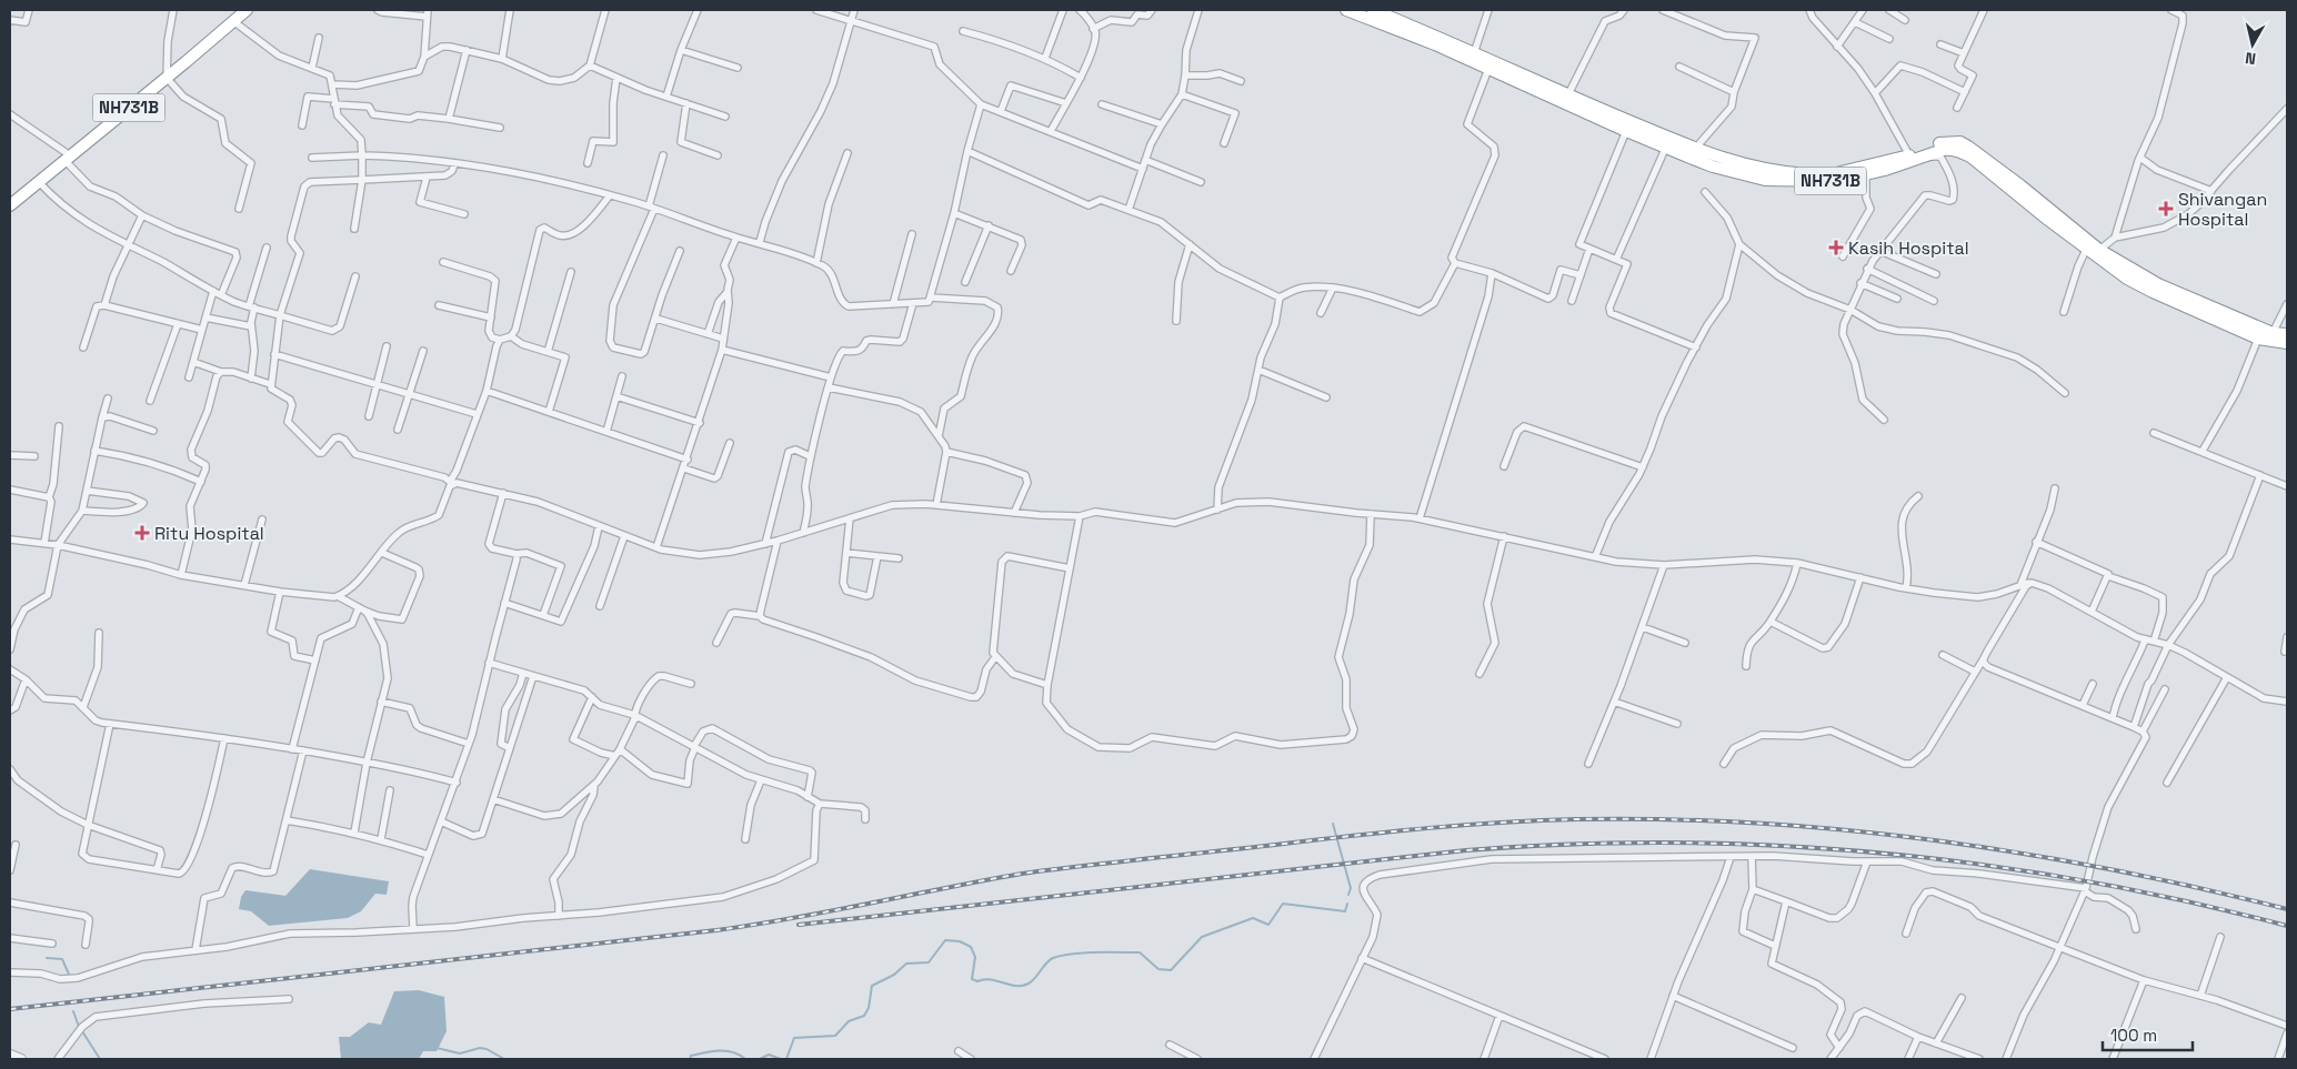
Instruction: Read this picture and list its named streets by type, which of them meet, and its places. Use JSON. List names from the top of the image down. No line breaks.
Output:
{"streets":{"highway":["NH731B"]},"places":{"health":["Shivangan Hospital","Kasih Hospital","Ritu Hospital"]},"scale_bar":"100 m","north":"bottom"}
